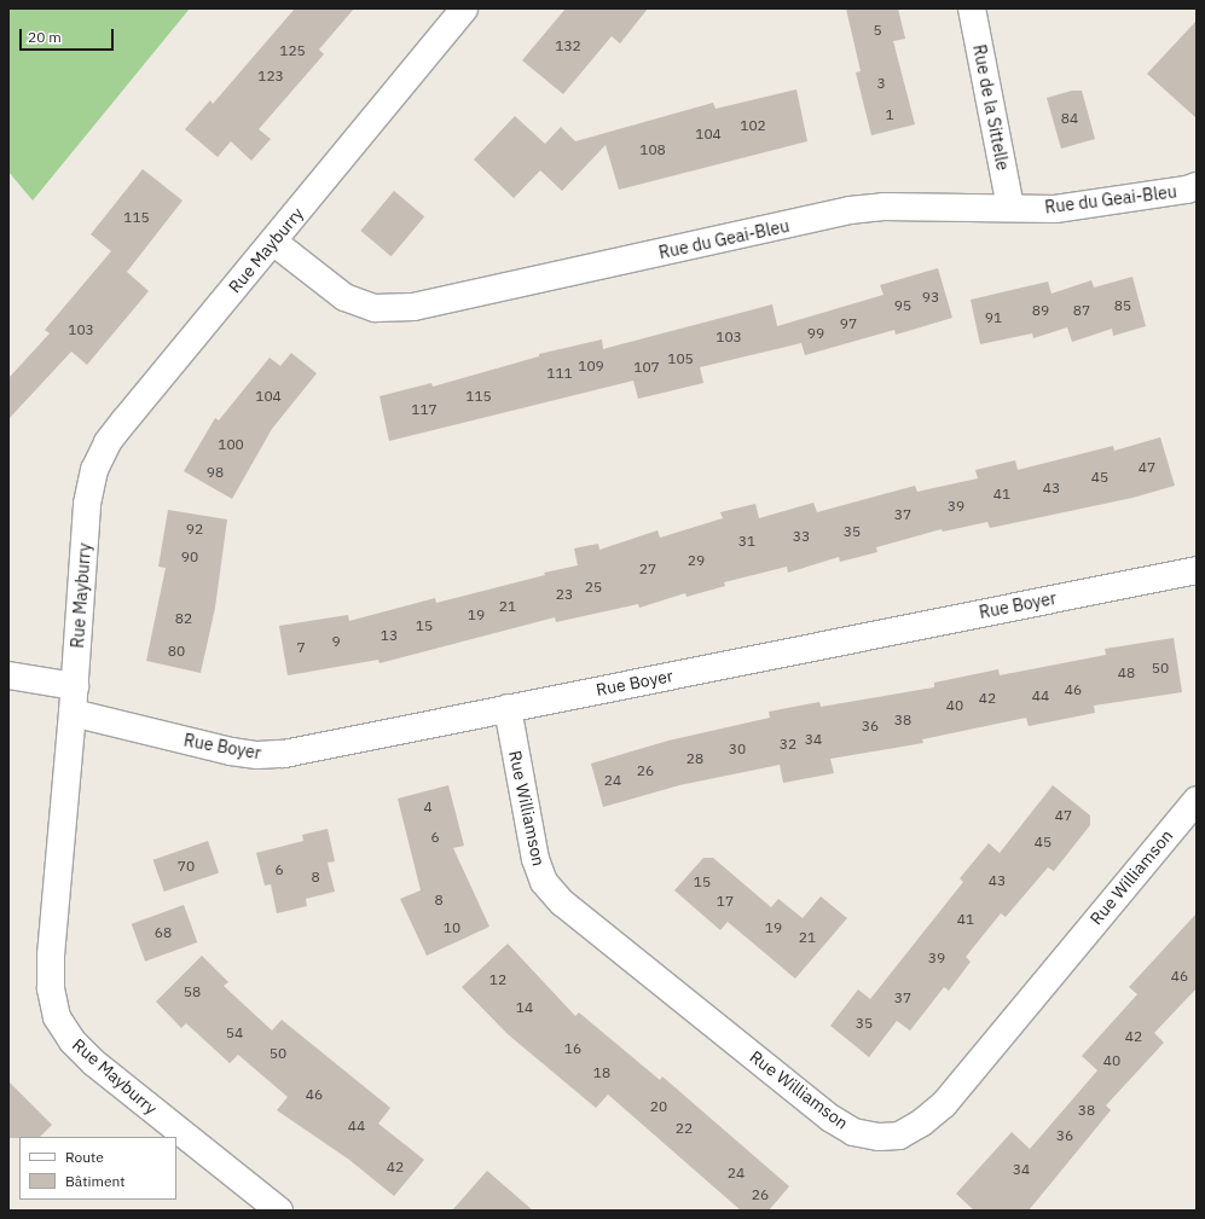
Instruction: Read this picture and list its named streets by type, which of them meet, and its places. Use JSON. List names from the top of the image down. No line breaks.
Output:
{"streets":{"street":["Rue de la Sittelle","Rue du Geai-Bleu","Rue Mayburry","Rue Boyer","Rue Williamson"]},"crossings":[["Rue de la Sittelle","Rue du Geai-Bleu"],["Rue du Geai-Bleu","Rue Mayburry"],["Rue Mayburry","Rue Boyer"],["Rue Boyer","Rue Williamson"]],"house_numbers":["5","132","125","123","3","1","84","102","104","108","115","93","95","85","89","87","91","97","103","99","103","105","109","107","111","104","115","117","100","47","98","45","43","41","39","37","92","35","33","31","90","29","27","25","23","21","19","82","15","13","9","7","80","50","48","46","44","42","40","38","36","34","32","30","28","26","24","4","47","6","45","70","6","8","43","15","8","17","41","10","19","68","21","39","46","12","58","37","14","35","54","42","16","50","40","18","46","20","38","44","22","36","42","34","24","26"],"legend":["Route","Bâtiment"],"scale_bar":"20 m"}
